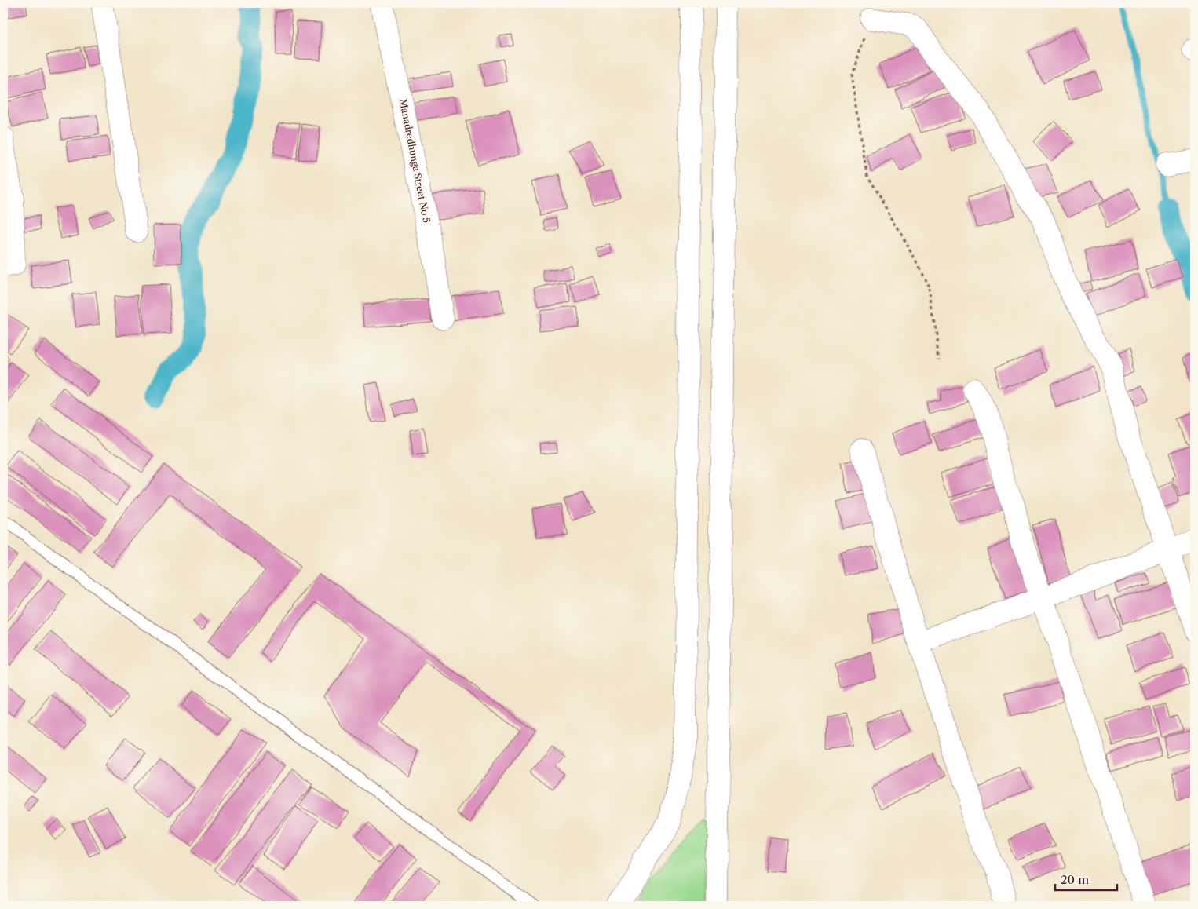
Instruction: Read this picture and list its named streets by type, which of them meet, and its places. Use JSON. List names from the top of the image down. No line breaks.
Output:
{"streets":{"street":["Manadredhunga Street No 5"]},"scale_bar":"20 m"}
